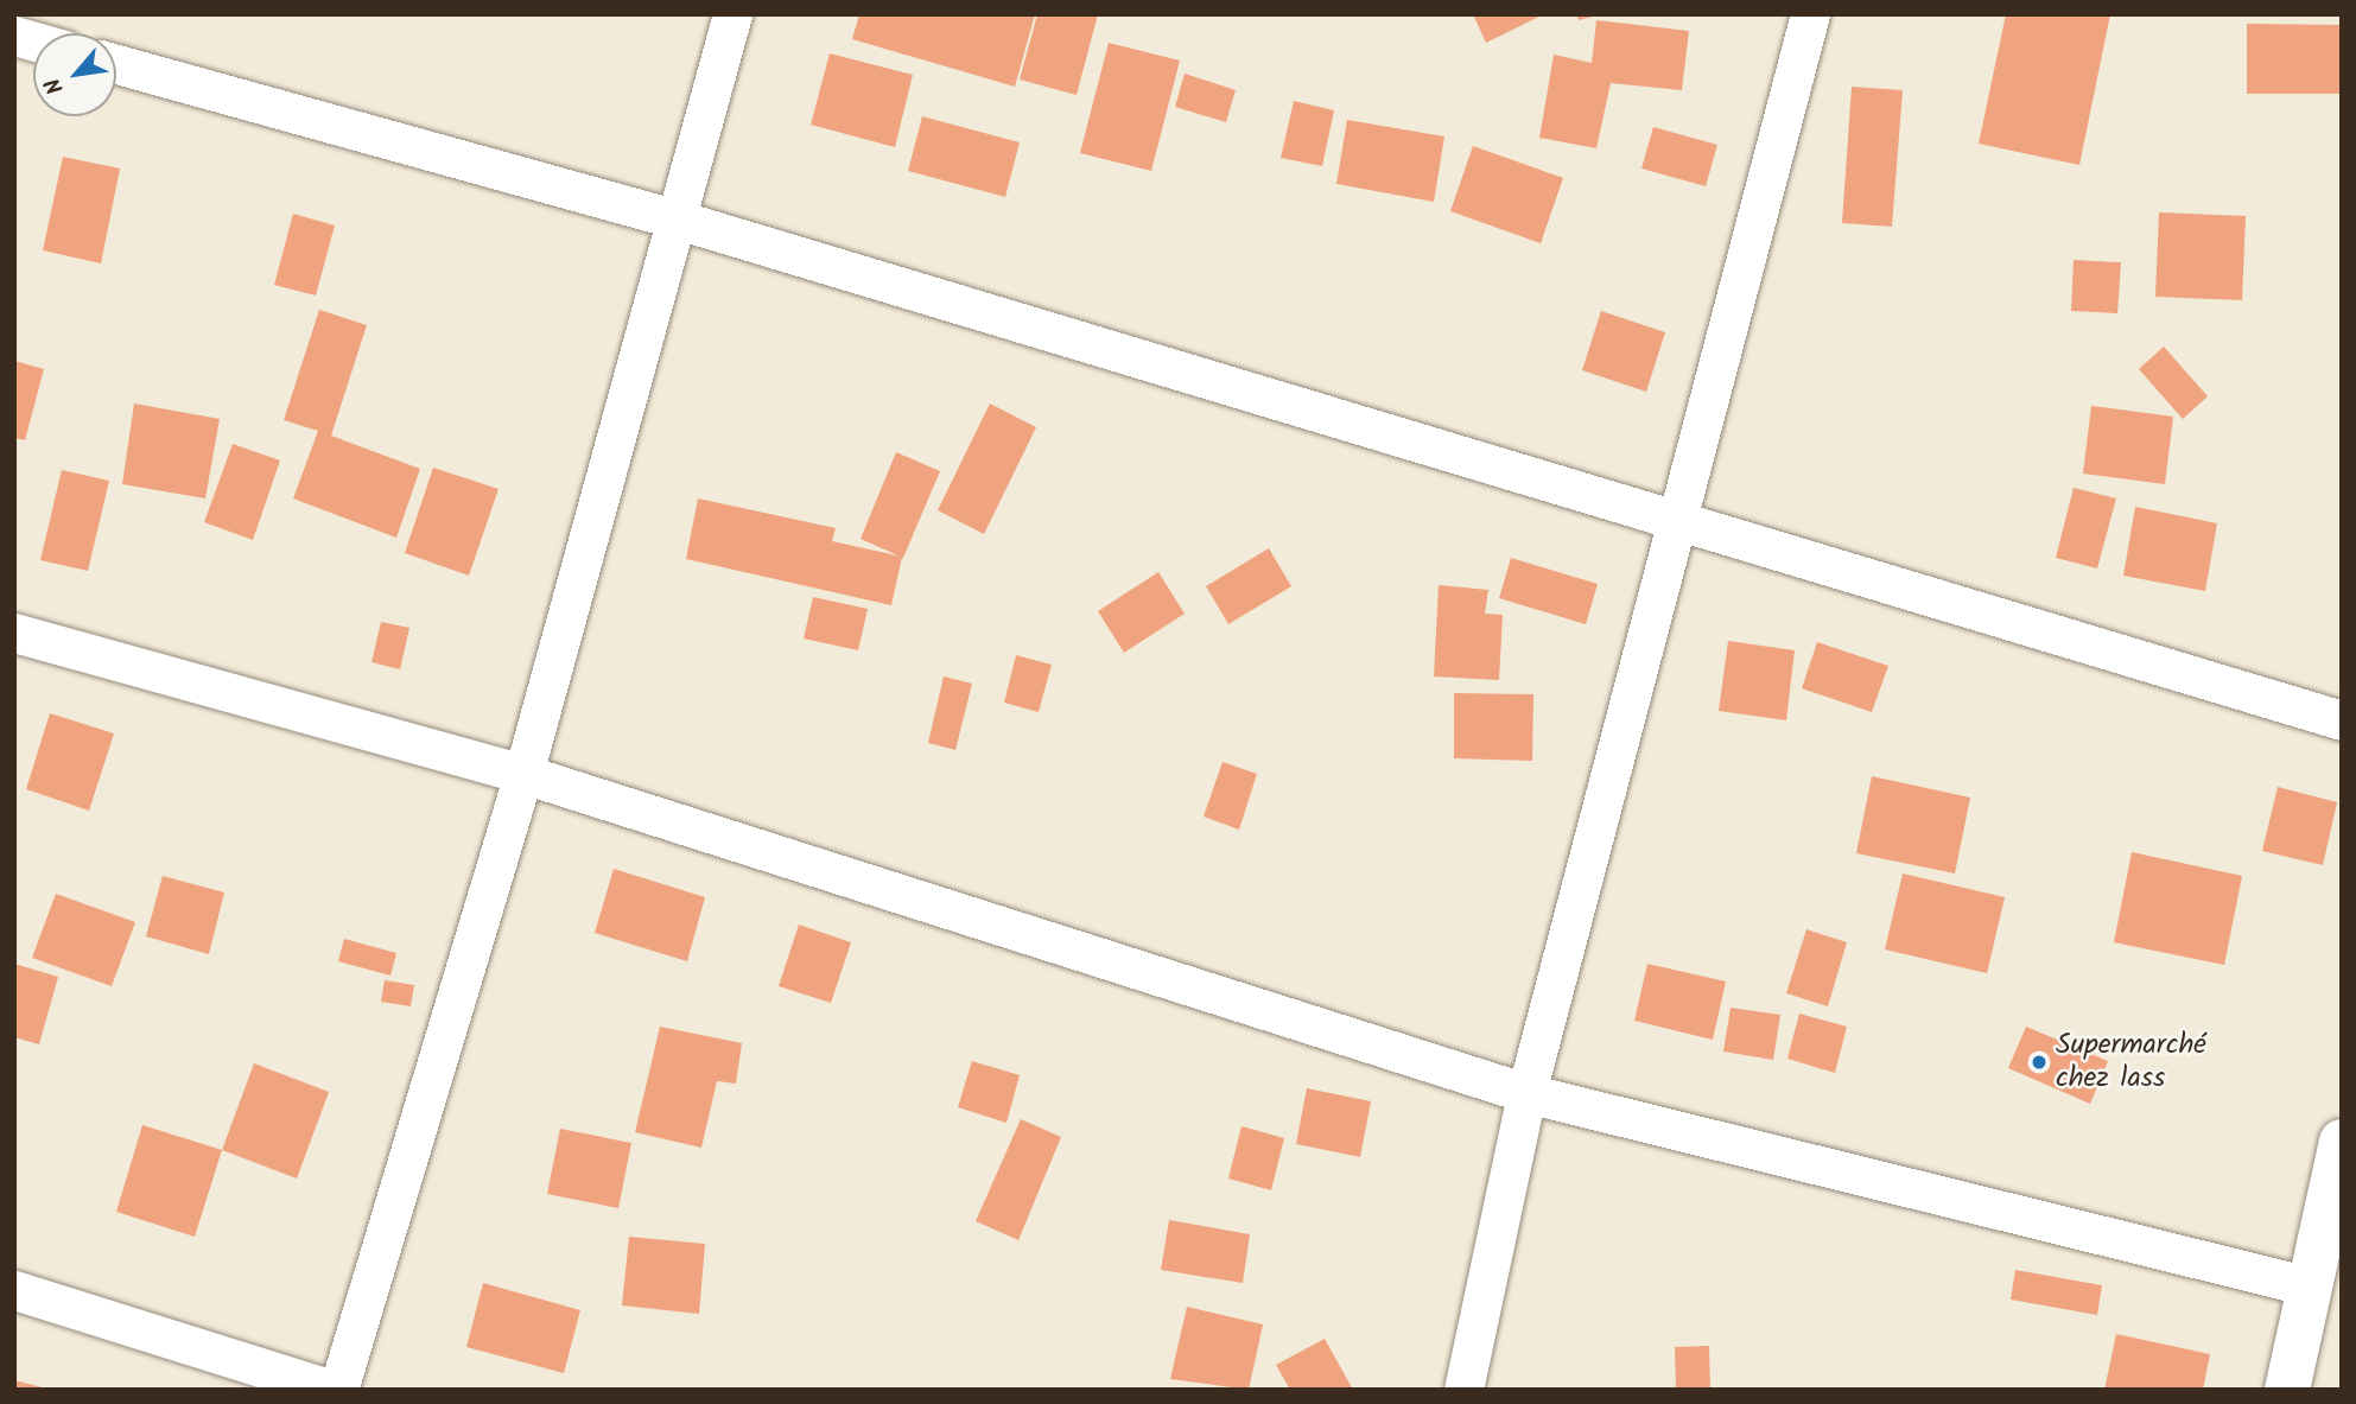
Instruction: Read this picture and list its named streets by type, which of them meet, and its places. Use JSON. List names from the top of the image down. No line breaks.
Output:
{"places":["Supermarché chez lass"],"north":"bottom left"}
